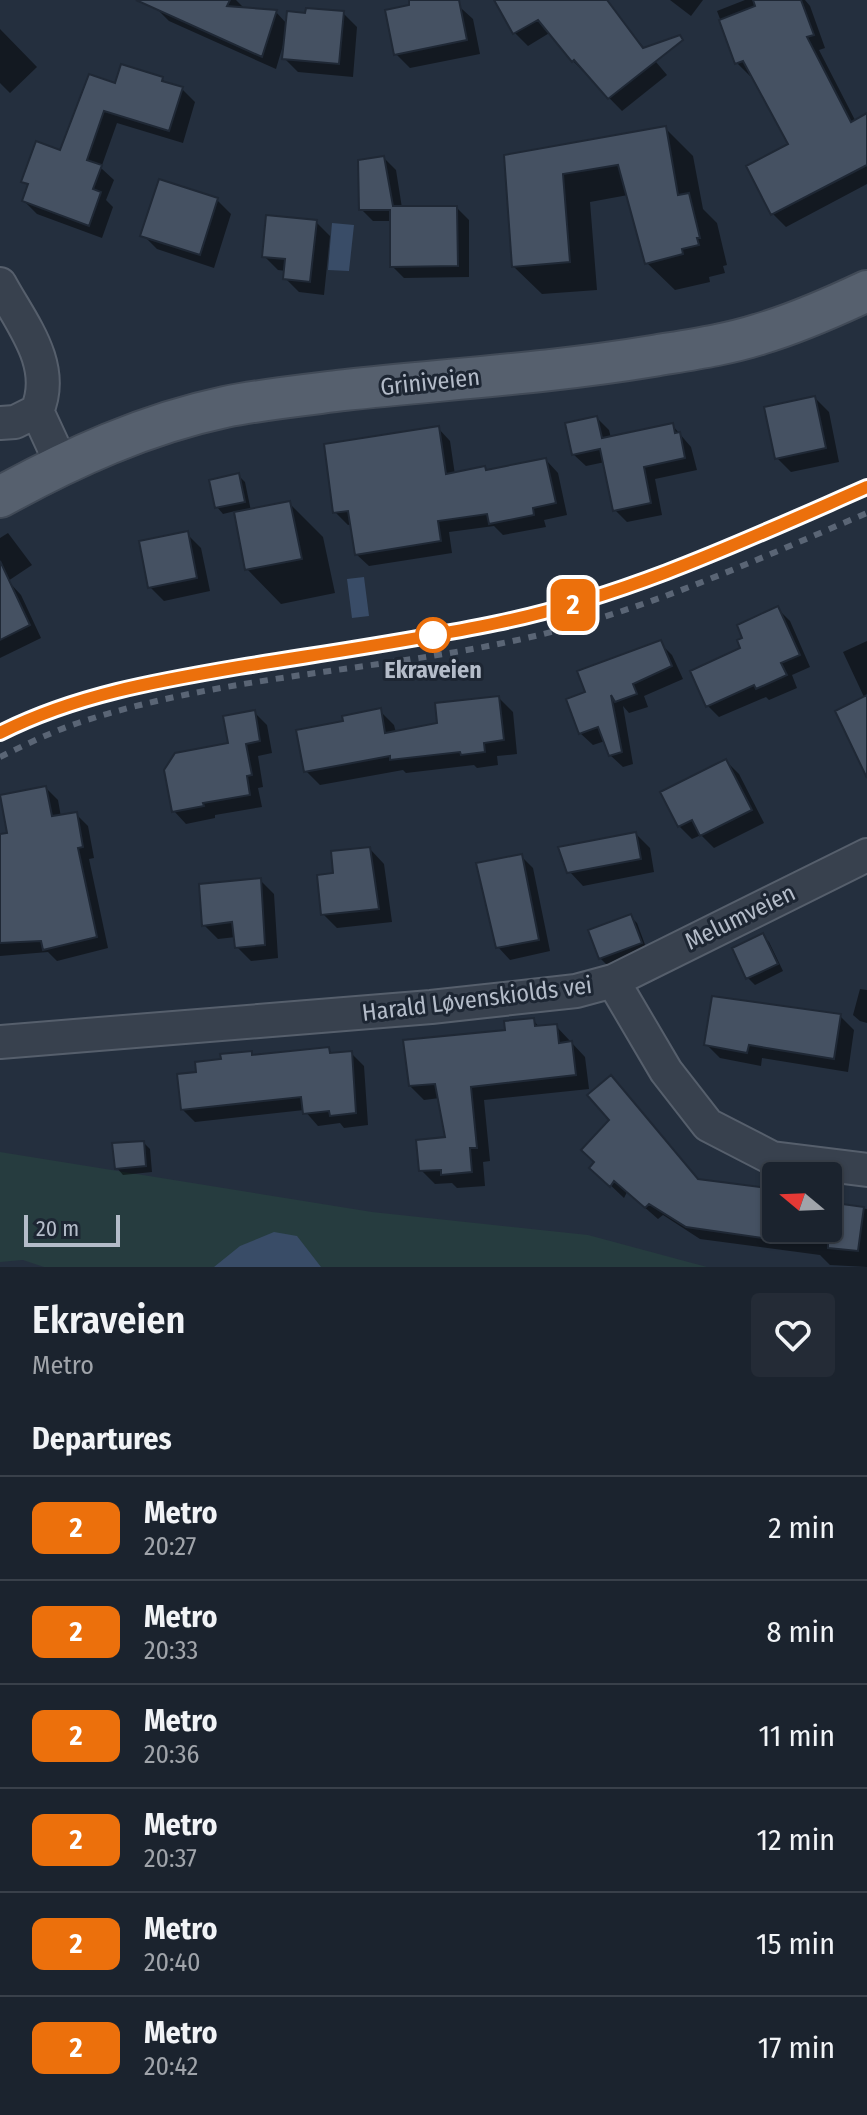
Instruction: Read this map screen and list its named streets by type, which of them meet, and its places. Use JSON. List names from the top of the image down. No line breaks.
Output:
{"streets":{"main road":["Griniveien"],"street":["Melumveien","Harald Løvenskiolds vei"]},"crossings":[["Melumveien","Harald Løvenskiolds vei"]],"places":["Ekraveien"],"lines":["metro line 2"],"scale_bar":"20 m","north":"left","page":{"on_map":"2","scale":"20 m","heading":[["Ekraveien","Metro"],"Departures"],"list":[{"mark":"2","name":"Metro","note":"20:27","value":"2 min"},{"mark":"2","name":"Metro","note":"20:33","value":"8 min"},{"mark":"2","name":"Metro","note":"20:36","value":"11 min"},{"mark":"2","name":"Metro","note":"20:37","value":"12 min"},{"mark":"2","name":"Metro","note":"20:40","value":"15 min"},{"mark":"2","name":"Metro","note":"20:42","value":"17 min"}]}}
